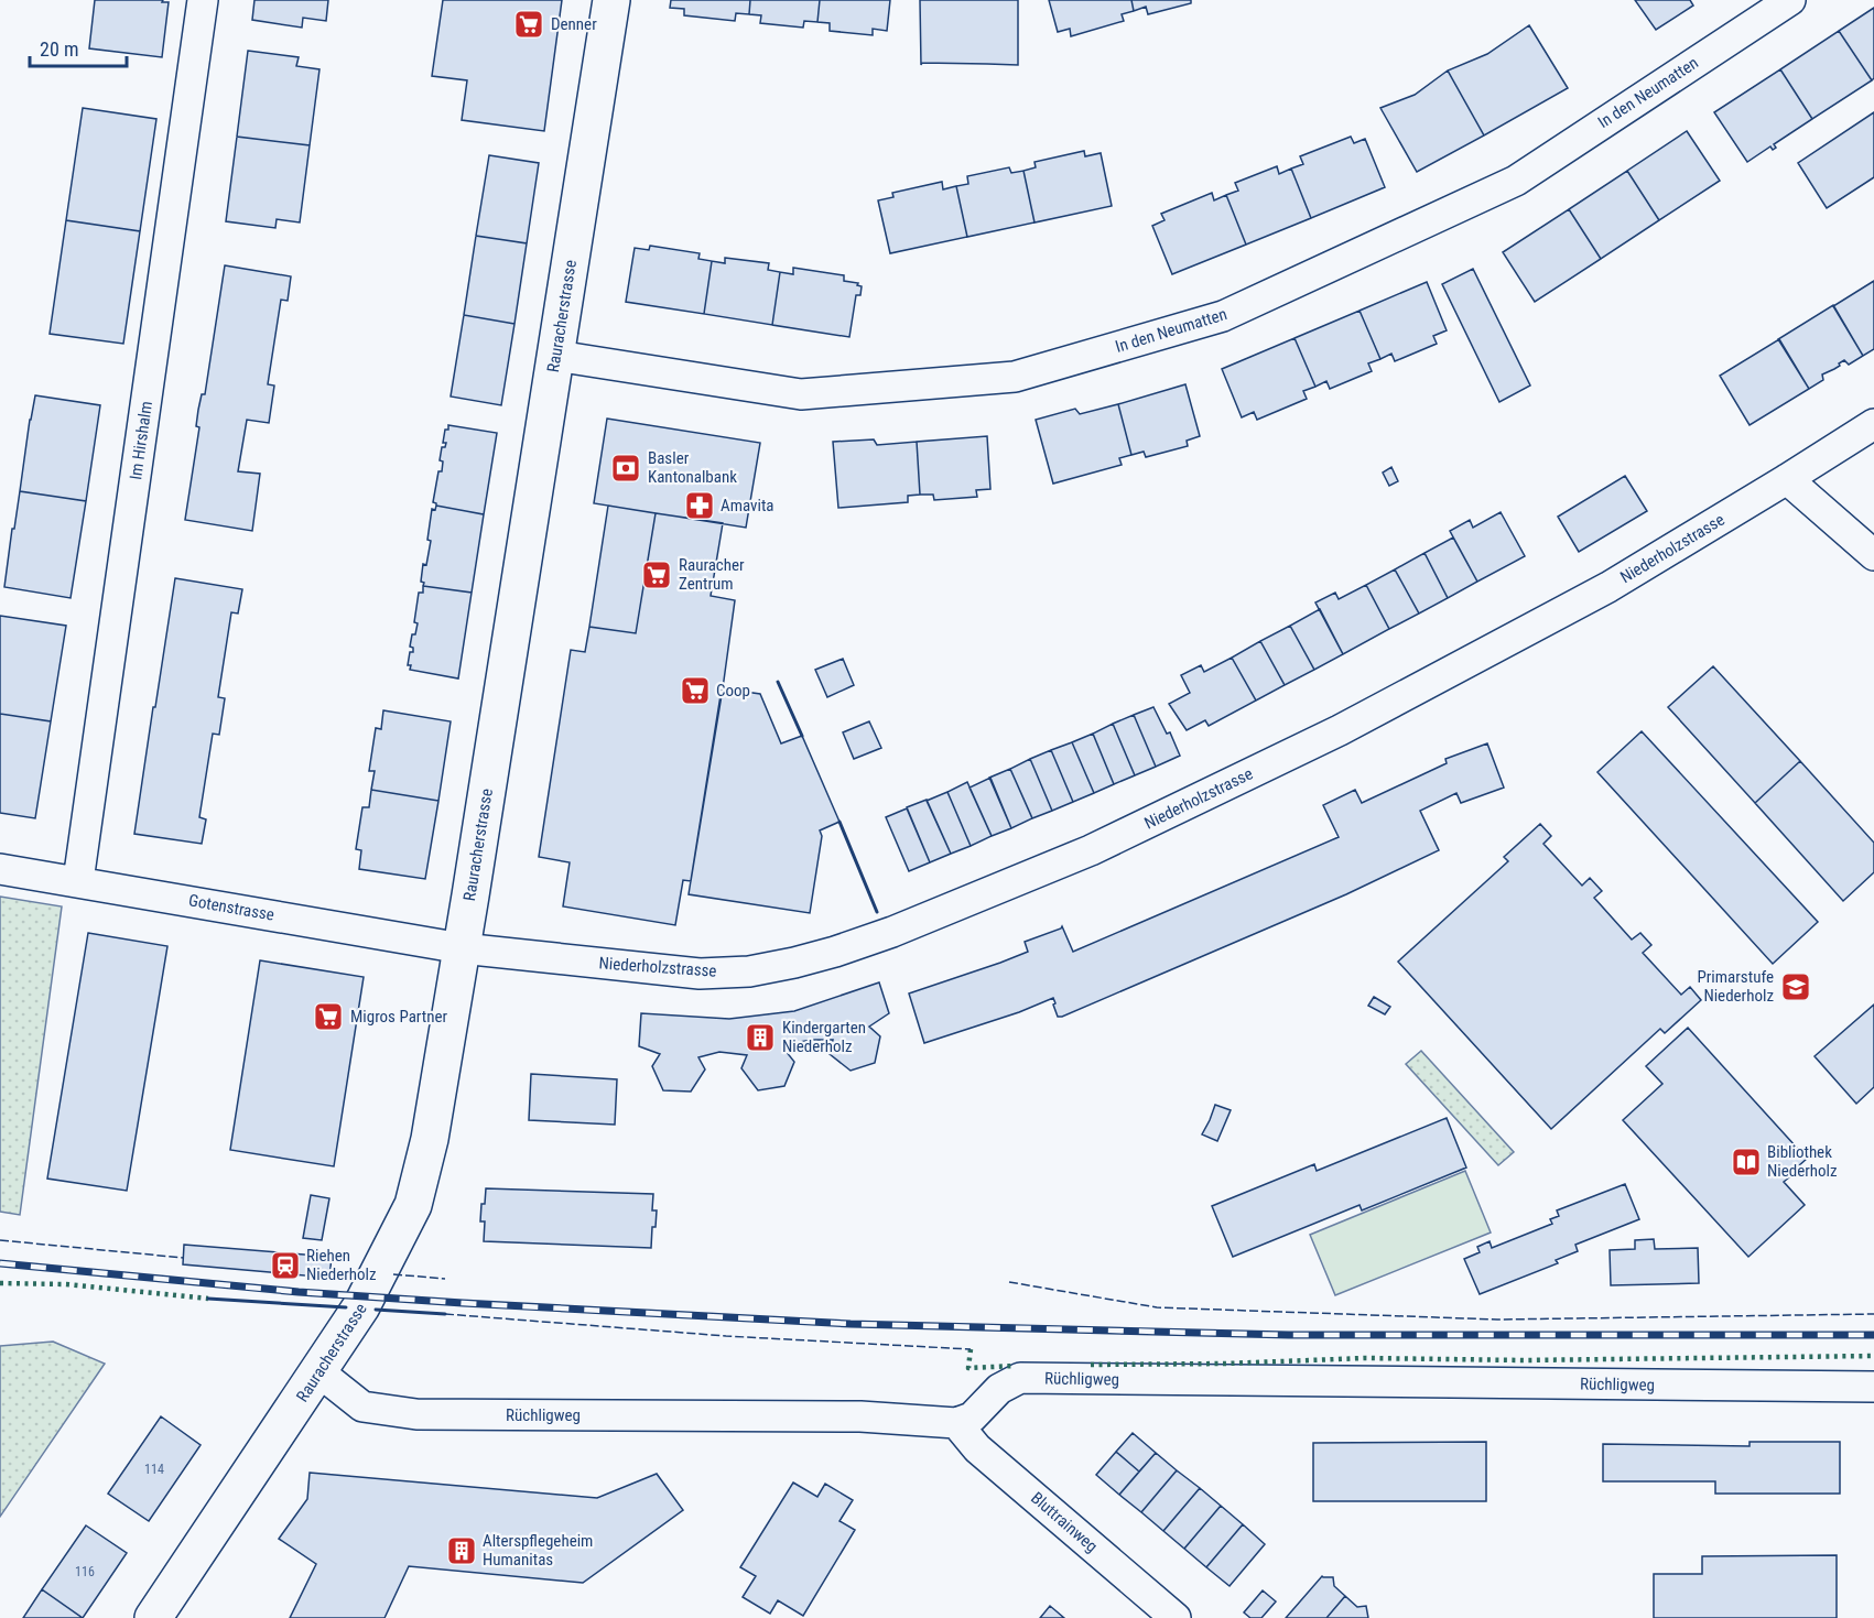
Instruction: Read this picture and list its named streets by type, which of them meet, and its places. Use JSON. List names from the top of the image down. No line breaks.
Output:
{"streets":{"street":["In den Neumatten","Rauracherstrasse","Im Hirshalm","Niederholzstrasse","Gotenstrasse","Rüchligweg","Bluttrainweg"]},"crossings":[["In den Neumatten","Rauracherstrasse"],["Rauracherstrasse","Niederholzstrasse"],["Rauracherstrasse","Gotenstrasse"],["Rauracherstrasse","Rüchligweg"],["Im Hirshalm","Gotenstrasse"],["Niederholzstrasse","Gotenstrasse"],["Rüchligweg","Bluttrainweg"]],"places":{"supermarket":["Denner","Rauracher Zentrum","Coop","Migros Partner"],"bank":["Basler Kantonalbank"],"pharmacy":["Amavita"],"school or university":["Primarstufe Niederholz"],"building":["Kindergarten Niederholz","Alterspflegeheim Humanitas"],"library":["Bibliothek Niederholz"],"station":["Riehen Niederholz"]},"house_numbers":["114","116"],"scale_bar":"20 m"}
